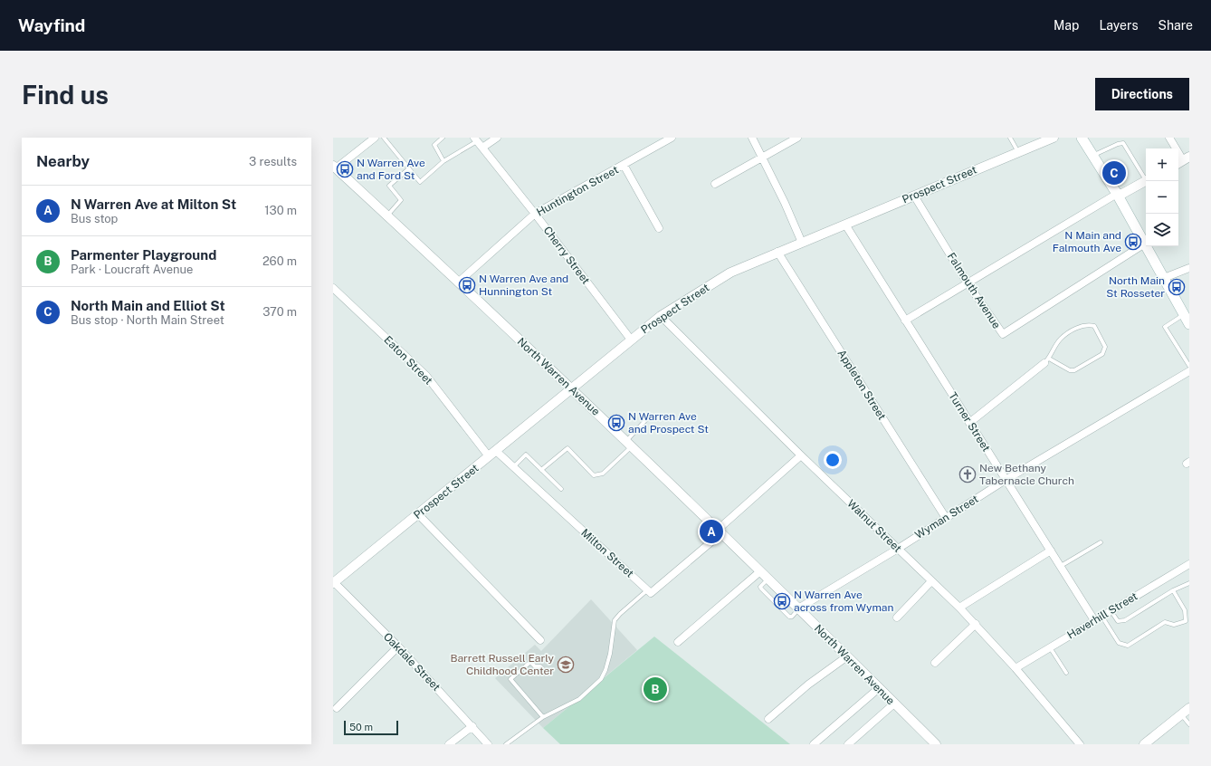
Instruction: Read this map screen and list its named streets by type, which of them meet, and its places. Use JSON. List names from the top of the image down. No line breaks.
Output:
{"streets":{"street":["Prospect Street","Huntington Street","Cherry Street","Falmouth Avenue","Eaton Street","North Warren Avenue","Appleton Street","Turner Street","Wyman Street","Walnut Street","Milton Street","Haverhill Street","Oakdale Street"]},"crossings":[["Prospect Street","Cherry Street"],["Prospect Street","Falmouth Avenue"],["Prospect Street","Eaton Street"],["Prospect Street","North Warren Avenue"],["Prospect Street","Appleton Street"],["Prospect Street","Turner Street"],["Prospect Street","Walnut Street"],["Prospect Street","Milton Street"],["Prospect Street","Oakdale Street"],["Huntington Street","Cherry Street"],["Huntington Street","North Warren Avenue"],["Eaton Street","Milton Street"],["North Warren Avenue","Wyman Street"],["Appleton Street","Wyman Street"],["Turner Street","Wyman Street"],["Turner Street","Haverhill Street"],["Wyman Street","Walnut Street"],["Walnut Street","Haverhill Street"]],"places":{"bus stop":["N Warren Ave and Ford St","N Main and Falmouth Ave","N Warren Ave and Hunnington St","North Main St Rosseter","N Warren Ave and Prospect St","N Warren Ave across from Wyman"],"church":["New Bethany Tabernacle Church"],"school or university":["Barrett Russell Early Childhood Center"]},"scale_bar":"50 m","page":{"header":"Wayfind","nav":["Map","Layers","Share"],"buttons":"Directions","title":"Find us","heading":["Nearby","3 results"],"map_buttons":["+","−"],"pins":["C","A","B"],"list":[{"mark":"A","name":"N Warren Ave at Milton St","note":"Bus stop","value":"130 m"},{"mark":"B","name":"Parmenter Playground","note":"Park · Loucraft Avenue","value":"260 m"},{"mark":"C","name":"North Main and Elliot St","note":"Bus stop · North Main Street","value":"370 m"}],"scale":"50 m"}}
